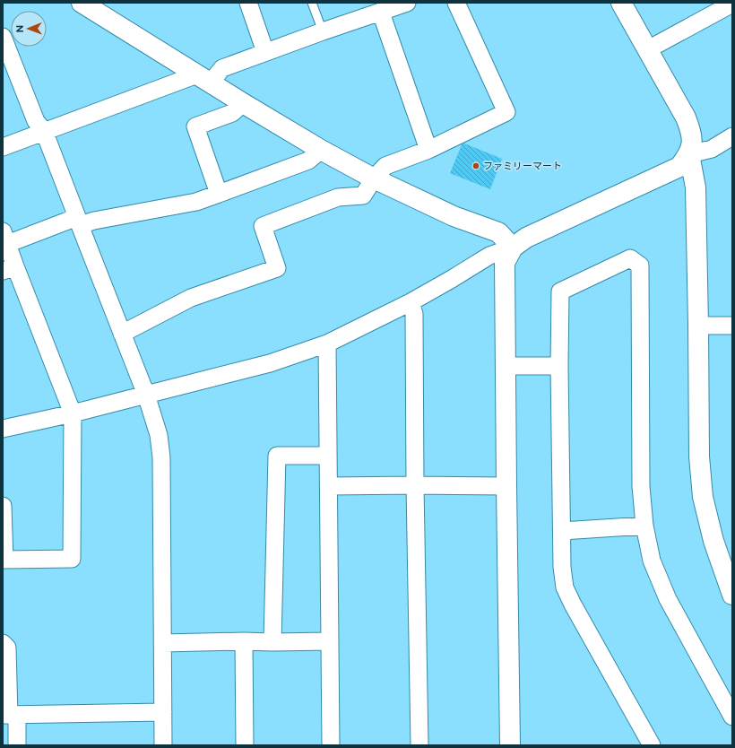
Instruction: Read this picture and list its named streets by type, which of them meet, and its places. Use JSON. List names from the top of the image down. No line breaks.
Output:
{"places":["ファミリーマート"],"north":"left"}
